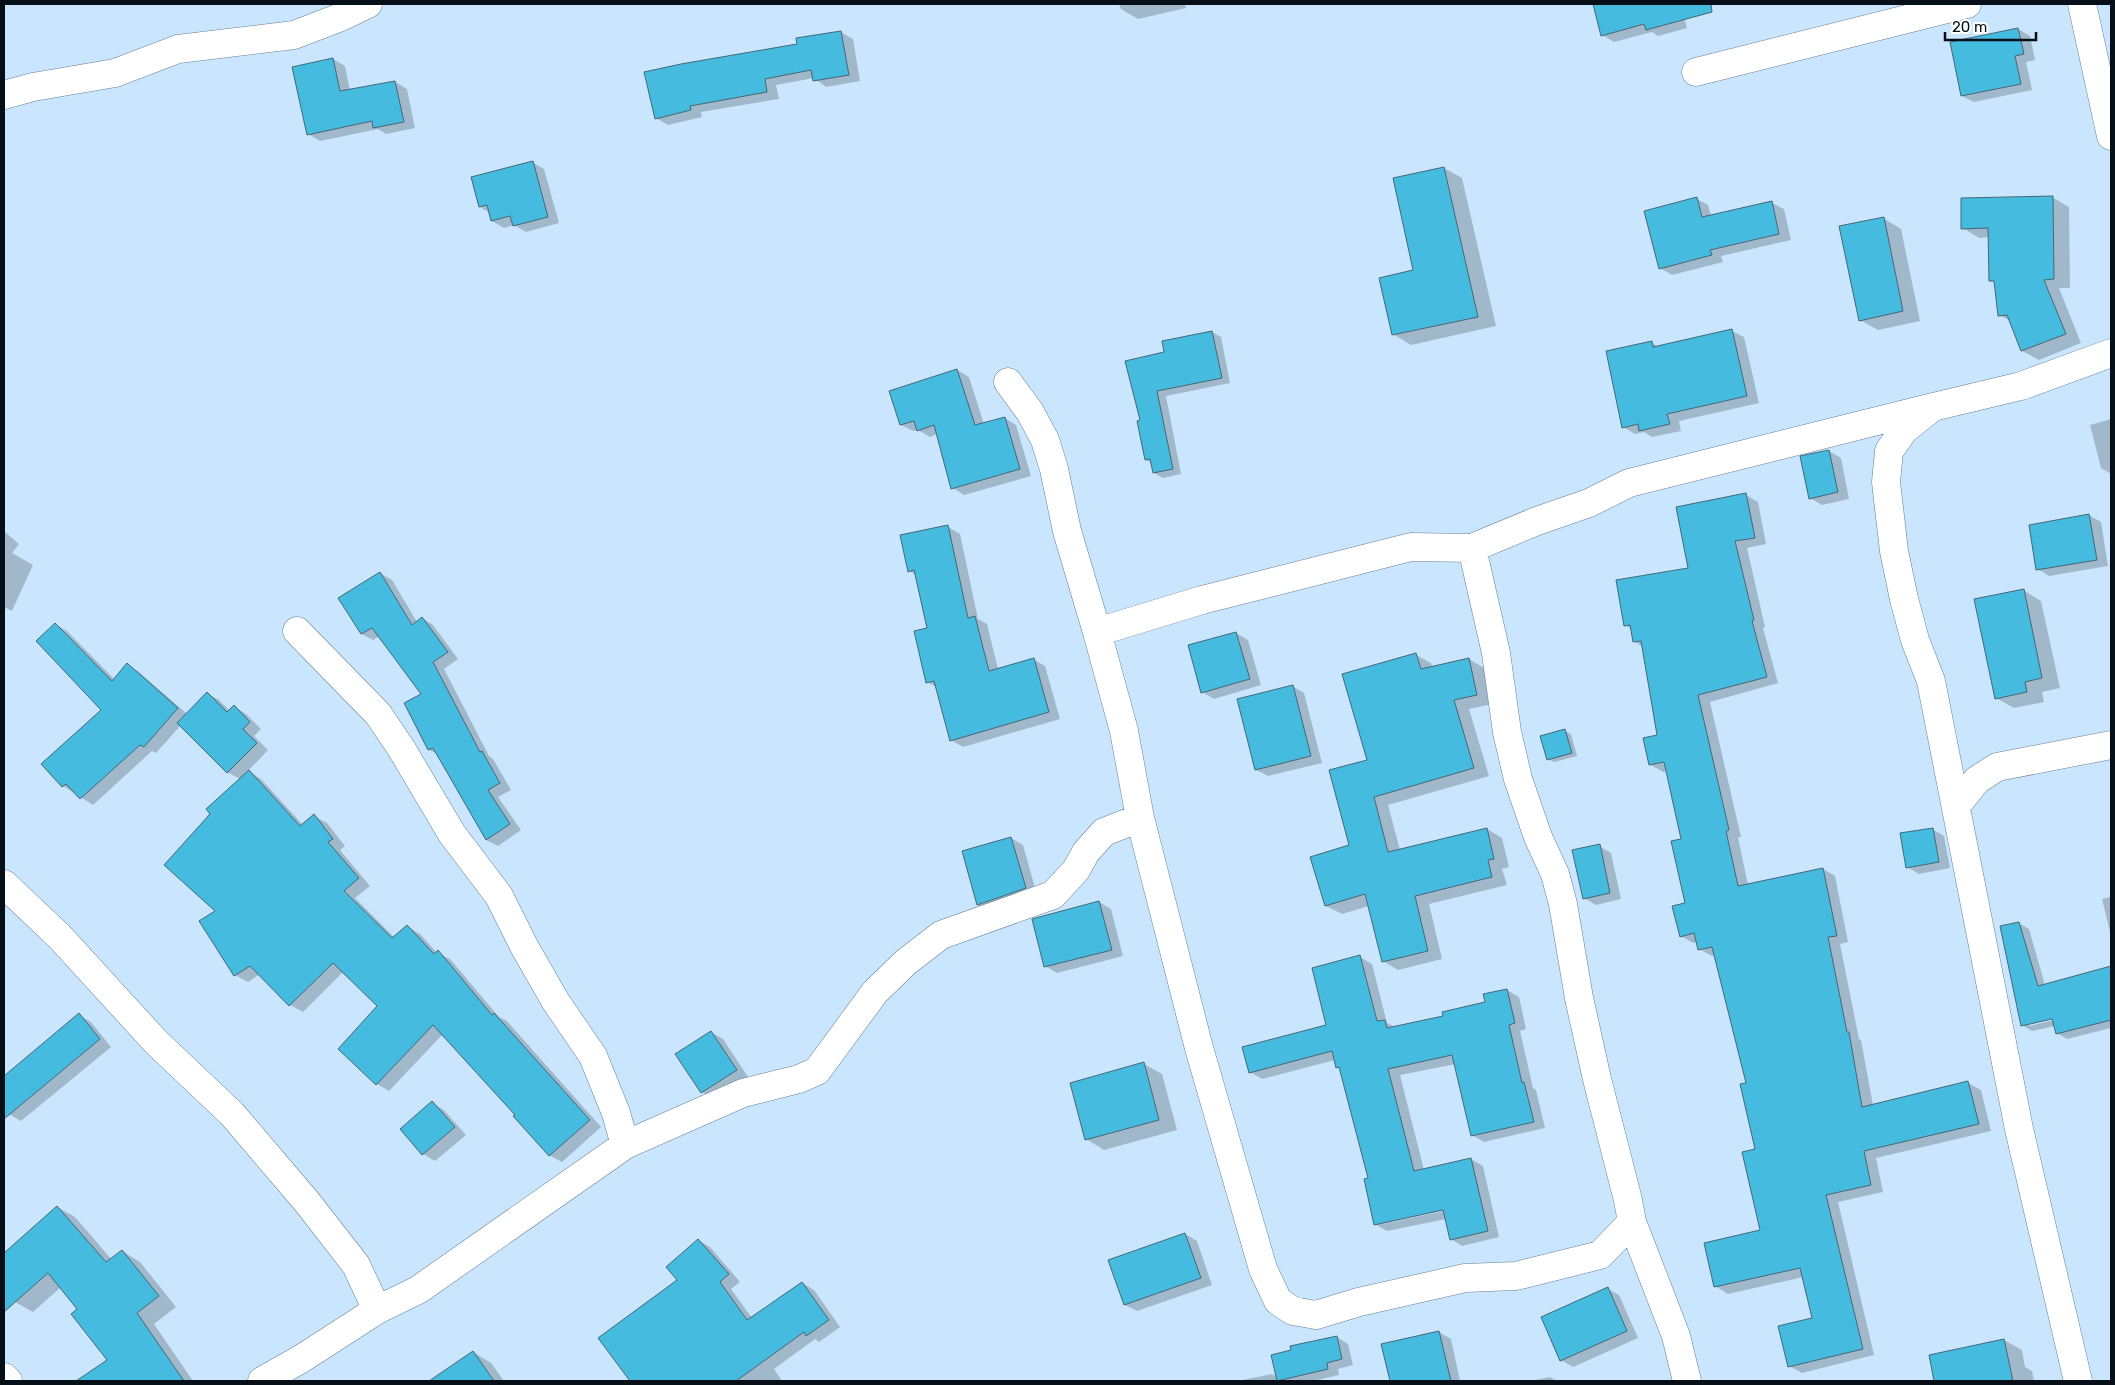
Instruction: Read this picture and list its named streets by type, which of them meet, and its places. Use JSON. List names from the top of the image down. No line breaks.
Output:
{"scale_bar":"20 m"}
